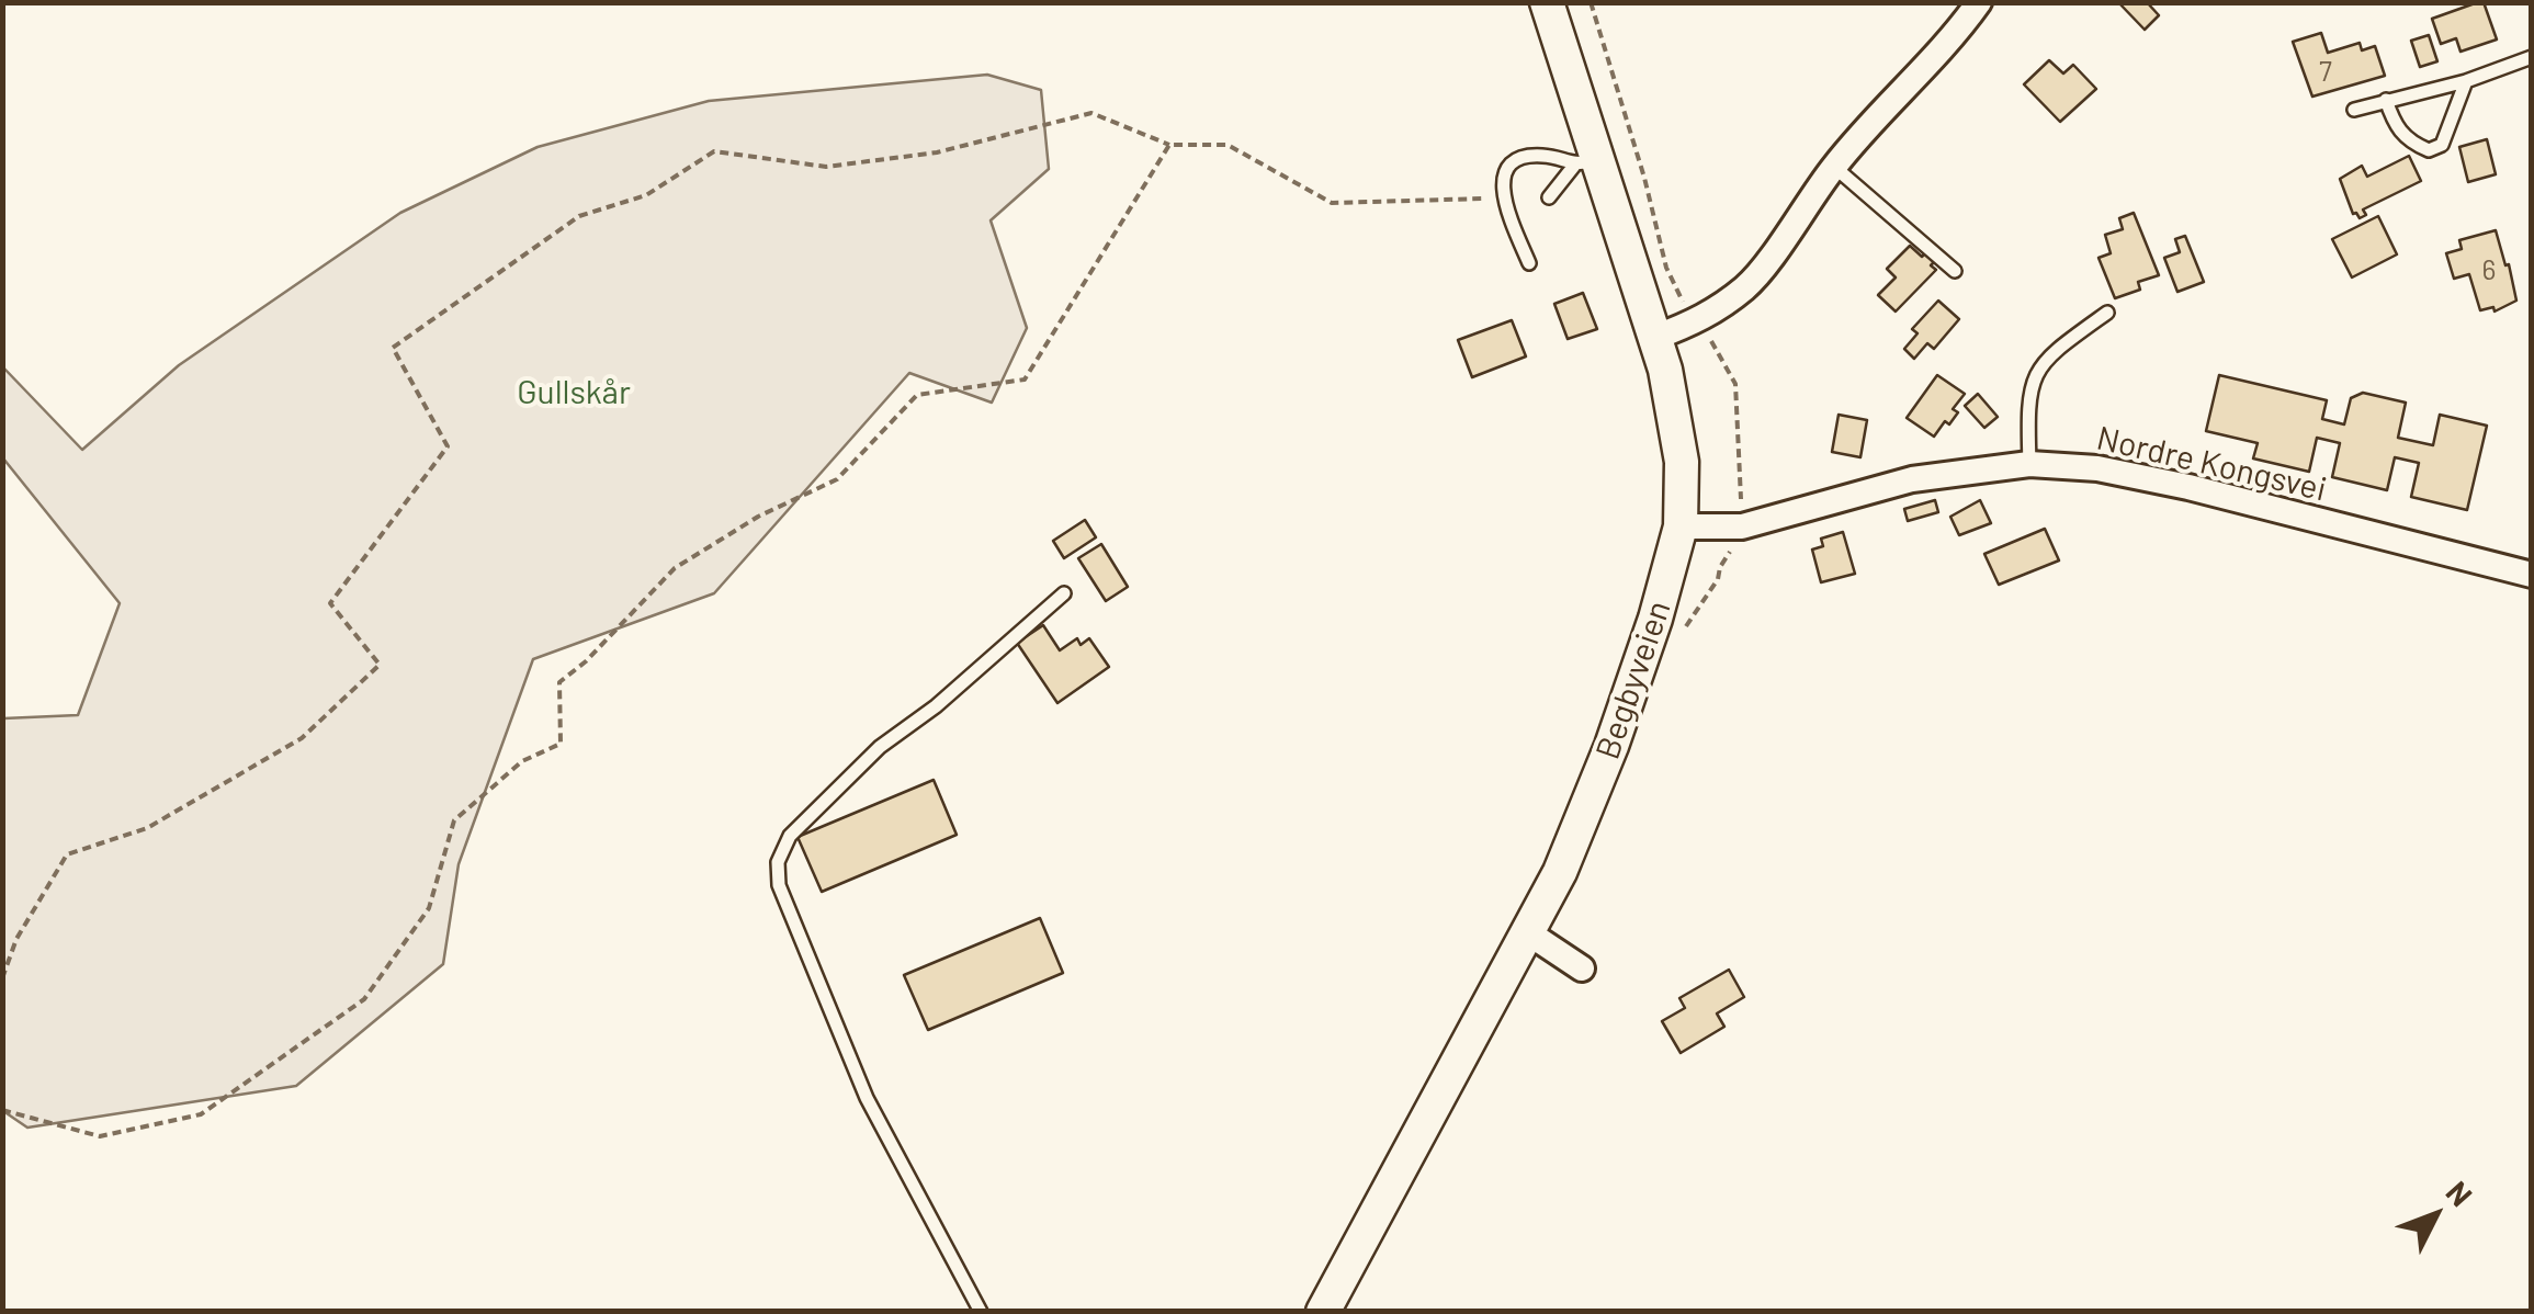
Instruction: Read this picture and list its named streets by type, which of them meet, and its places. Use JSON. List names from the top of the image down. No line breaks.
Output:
{"streets":{"main road":["Begbyveien"],"street":["Nordre Kongsvei"]},"crossings":[["Nordre Kongsvei","Begbyveien"]],"parks":["Gullskår"],"house_numbers":["7","6"],"north":"top right"}
